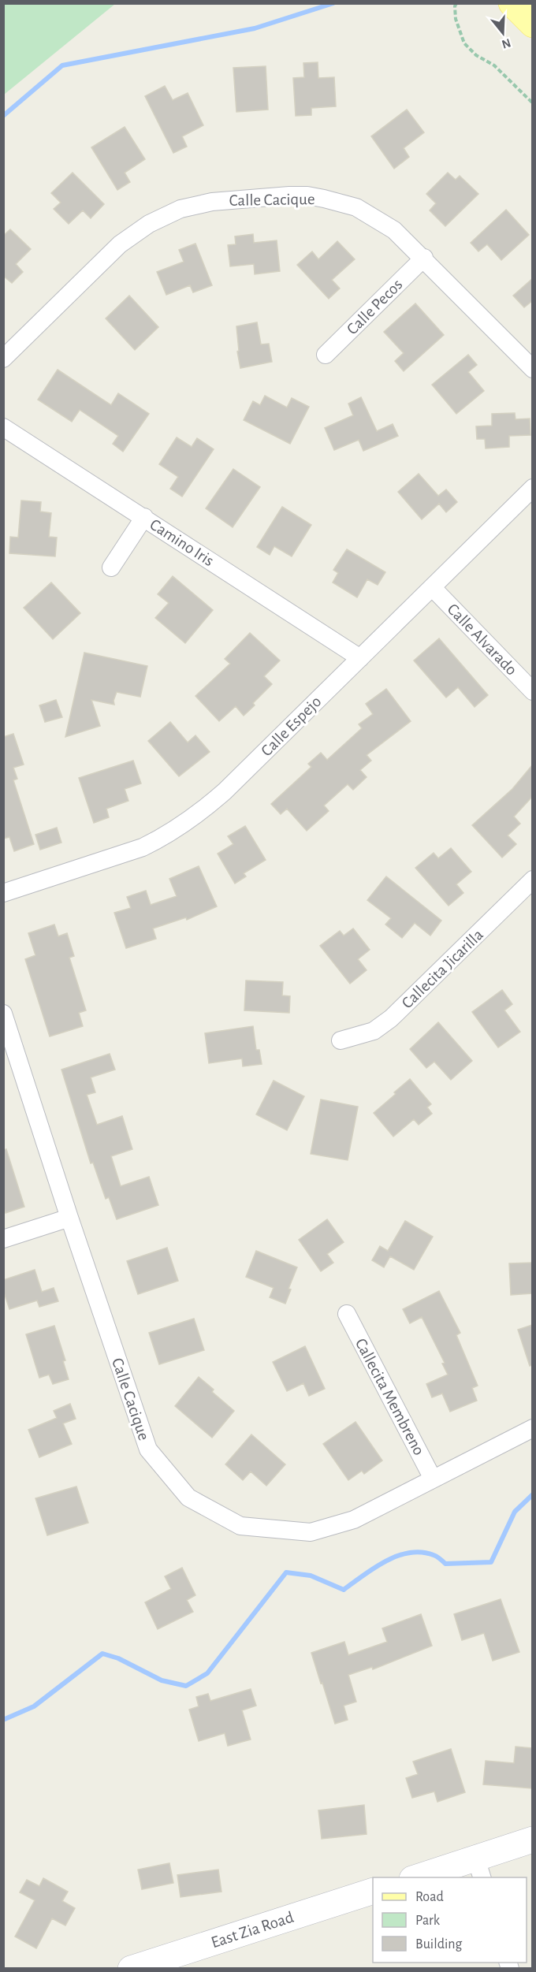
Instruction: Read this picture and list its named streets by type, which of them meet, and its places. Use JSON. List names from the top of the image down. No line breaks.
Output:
{"streets":{"street":["Calle Cacique","Calle Pecos","Camino Iris","Calle Alvarado","Calle Espejo","Callecita Jicarilla","Callecita Membreno","East Zia Road"]},"crossings":[["Calle Cacique","Calle Pecos"],["Calle Cacique","Callecita Membreno"],["Camino Iris","Calle Espejo"],["Calle Alvarado","Calle Espejo"]],"legend":["Road","Park","Building"],"north":"bottom"}
